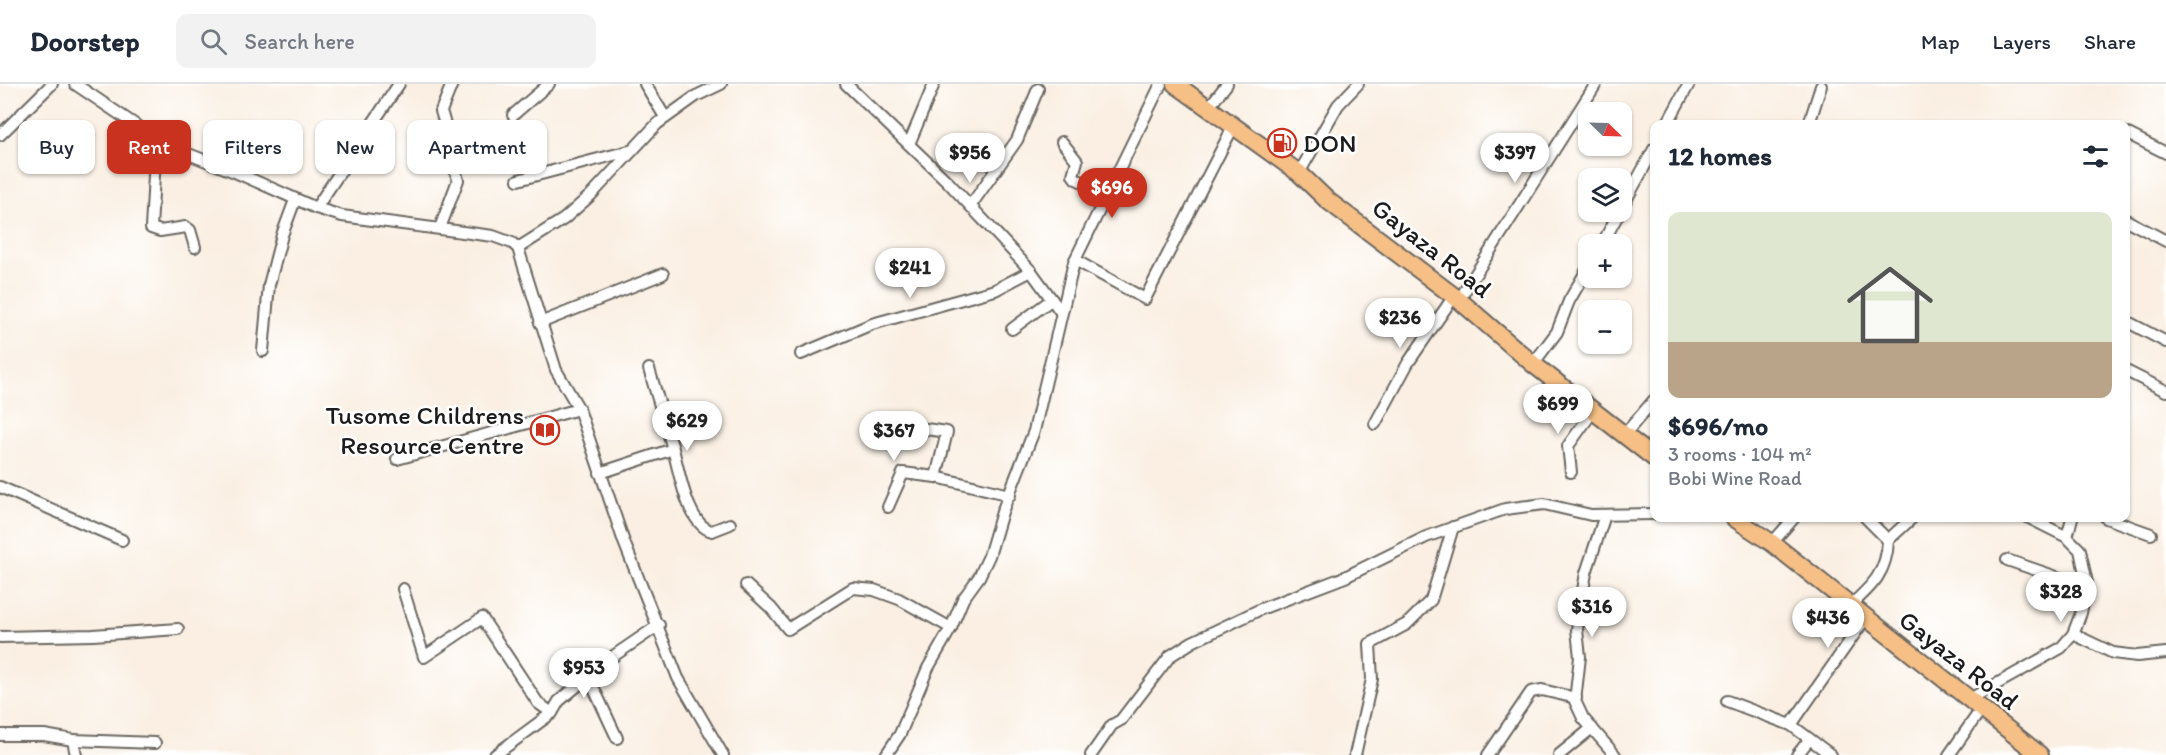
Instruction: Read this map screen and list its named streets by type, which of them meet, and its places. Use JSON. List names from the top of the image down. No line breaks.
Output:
{"streets":{"main road":["Gayaza Road"]},"places":{"fuel station":["DON"],"library":["Tusome Childrens Resource Centre"]},"north":"bottom right","page":{"header":"Doorstep","search":"Search here","nav":["Map","Layers","Share"],"map_buttons":["+","−"],"chip":["Buy","Rent","Filters","New","Apartment"],"heading":"12 homes","price":["$956","$397","$696","$241","$236","$699","$629","$367","$328","$316","$436","$953"],"list":[{"name":"$696/mo","note":"3 rooms · 104 m² · Bobi Wine Road"}]}}
